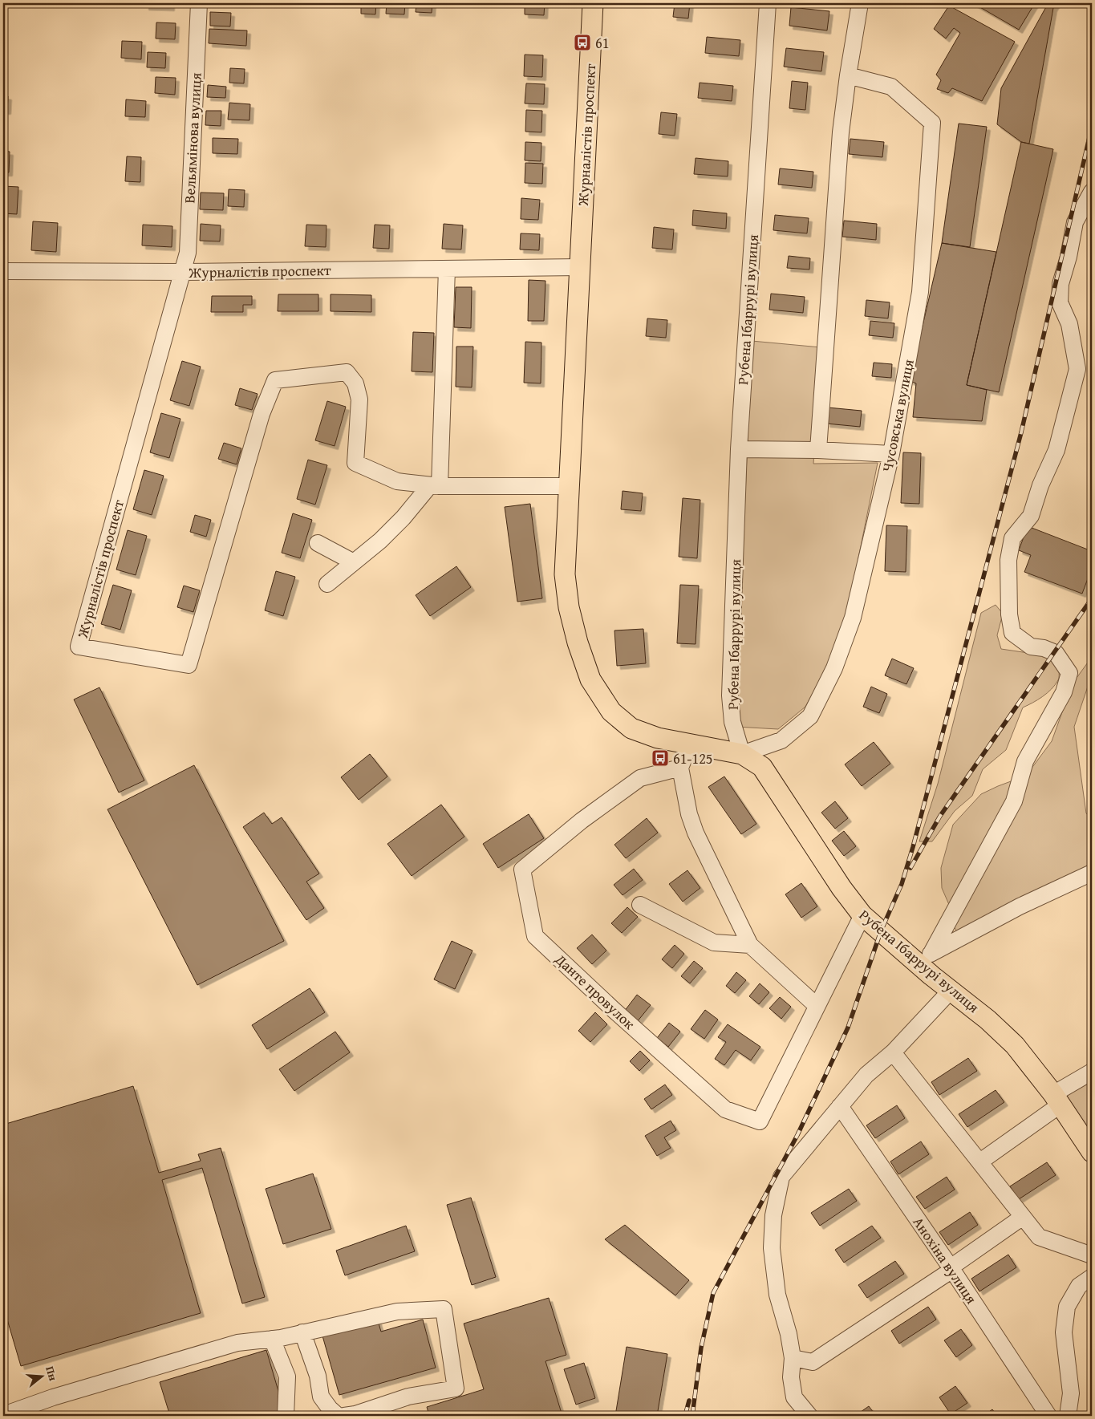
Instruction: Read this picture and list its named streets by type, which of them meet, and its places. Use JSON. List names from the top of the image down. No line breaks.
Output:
{"streets":{"main road":["Журналістів проспект","Рубена Ібаррурі вулиця"],"street":["Вельямінова вулиця","Чусовська вулиця","Данте провулок","Анохіна вулиця"]},"crossings":[["Журналістів проспект","Вельямінова вулиця"],["Журналістів проспект","Рубена Ібаррурі вулиця"],["Журналістів проспект","Чусовська вулиця"],["Рубена Ібаррурі вулиця","Чусовська вулиця"],["Рубена Ібаррурі вулиця","Данте провулок"]],"places":{"bus stop":["61","61-125"]},"north":"right"}
